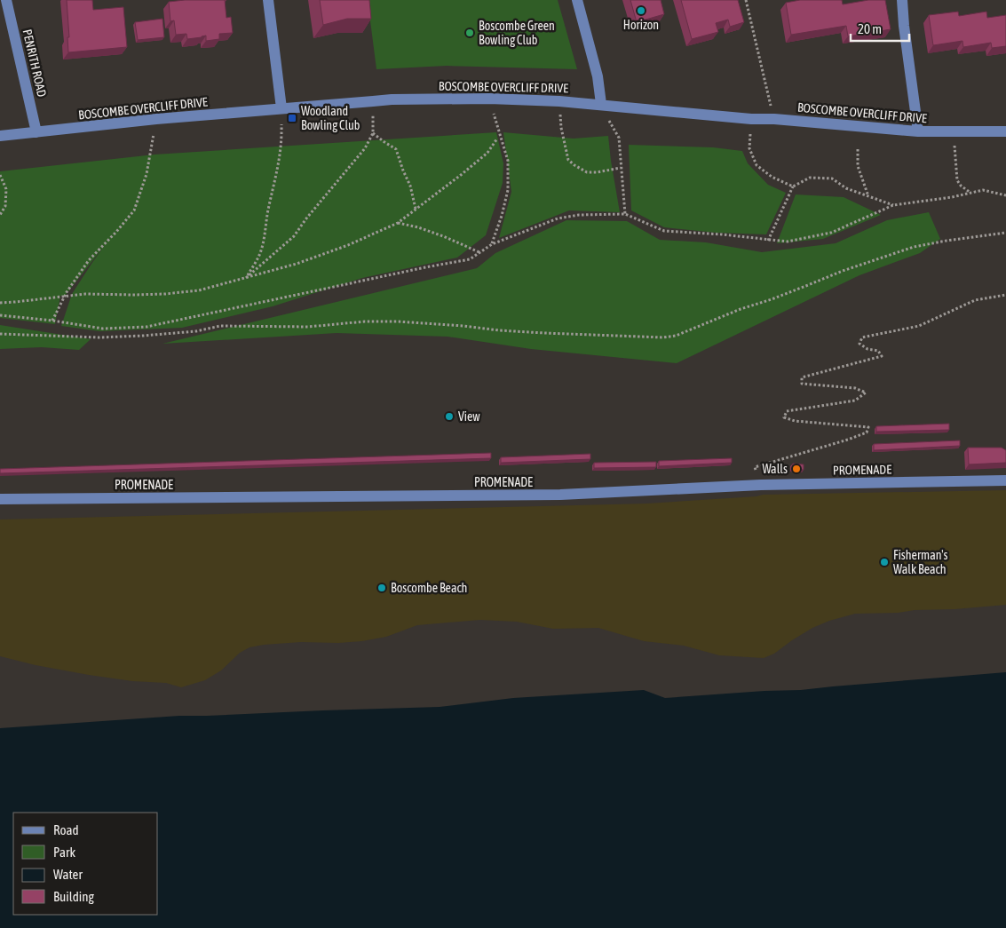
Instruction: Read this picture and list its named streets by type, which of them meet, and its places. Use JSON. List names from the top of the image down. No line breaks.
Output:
{"streets":{"street":["PENRITH ROAD","BOSCOMBE OVERCLIFF DRIVE","PROMENADE"]},"crossings":[["PENRITH ROAD","BOSCOMBE OVERCLIFF DRIVE"]],"places":{"other":["Horizon","Boscombe Green Bowling Club","View","Walls","Fisherman's Walk Beach","Boscombe Beach"],"transit":["Woodland Bowling Club"]},"legend":["Road","Park","Water","Building"],"scale_bar":"20 m"}
